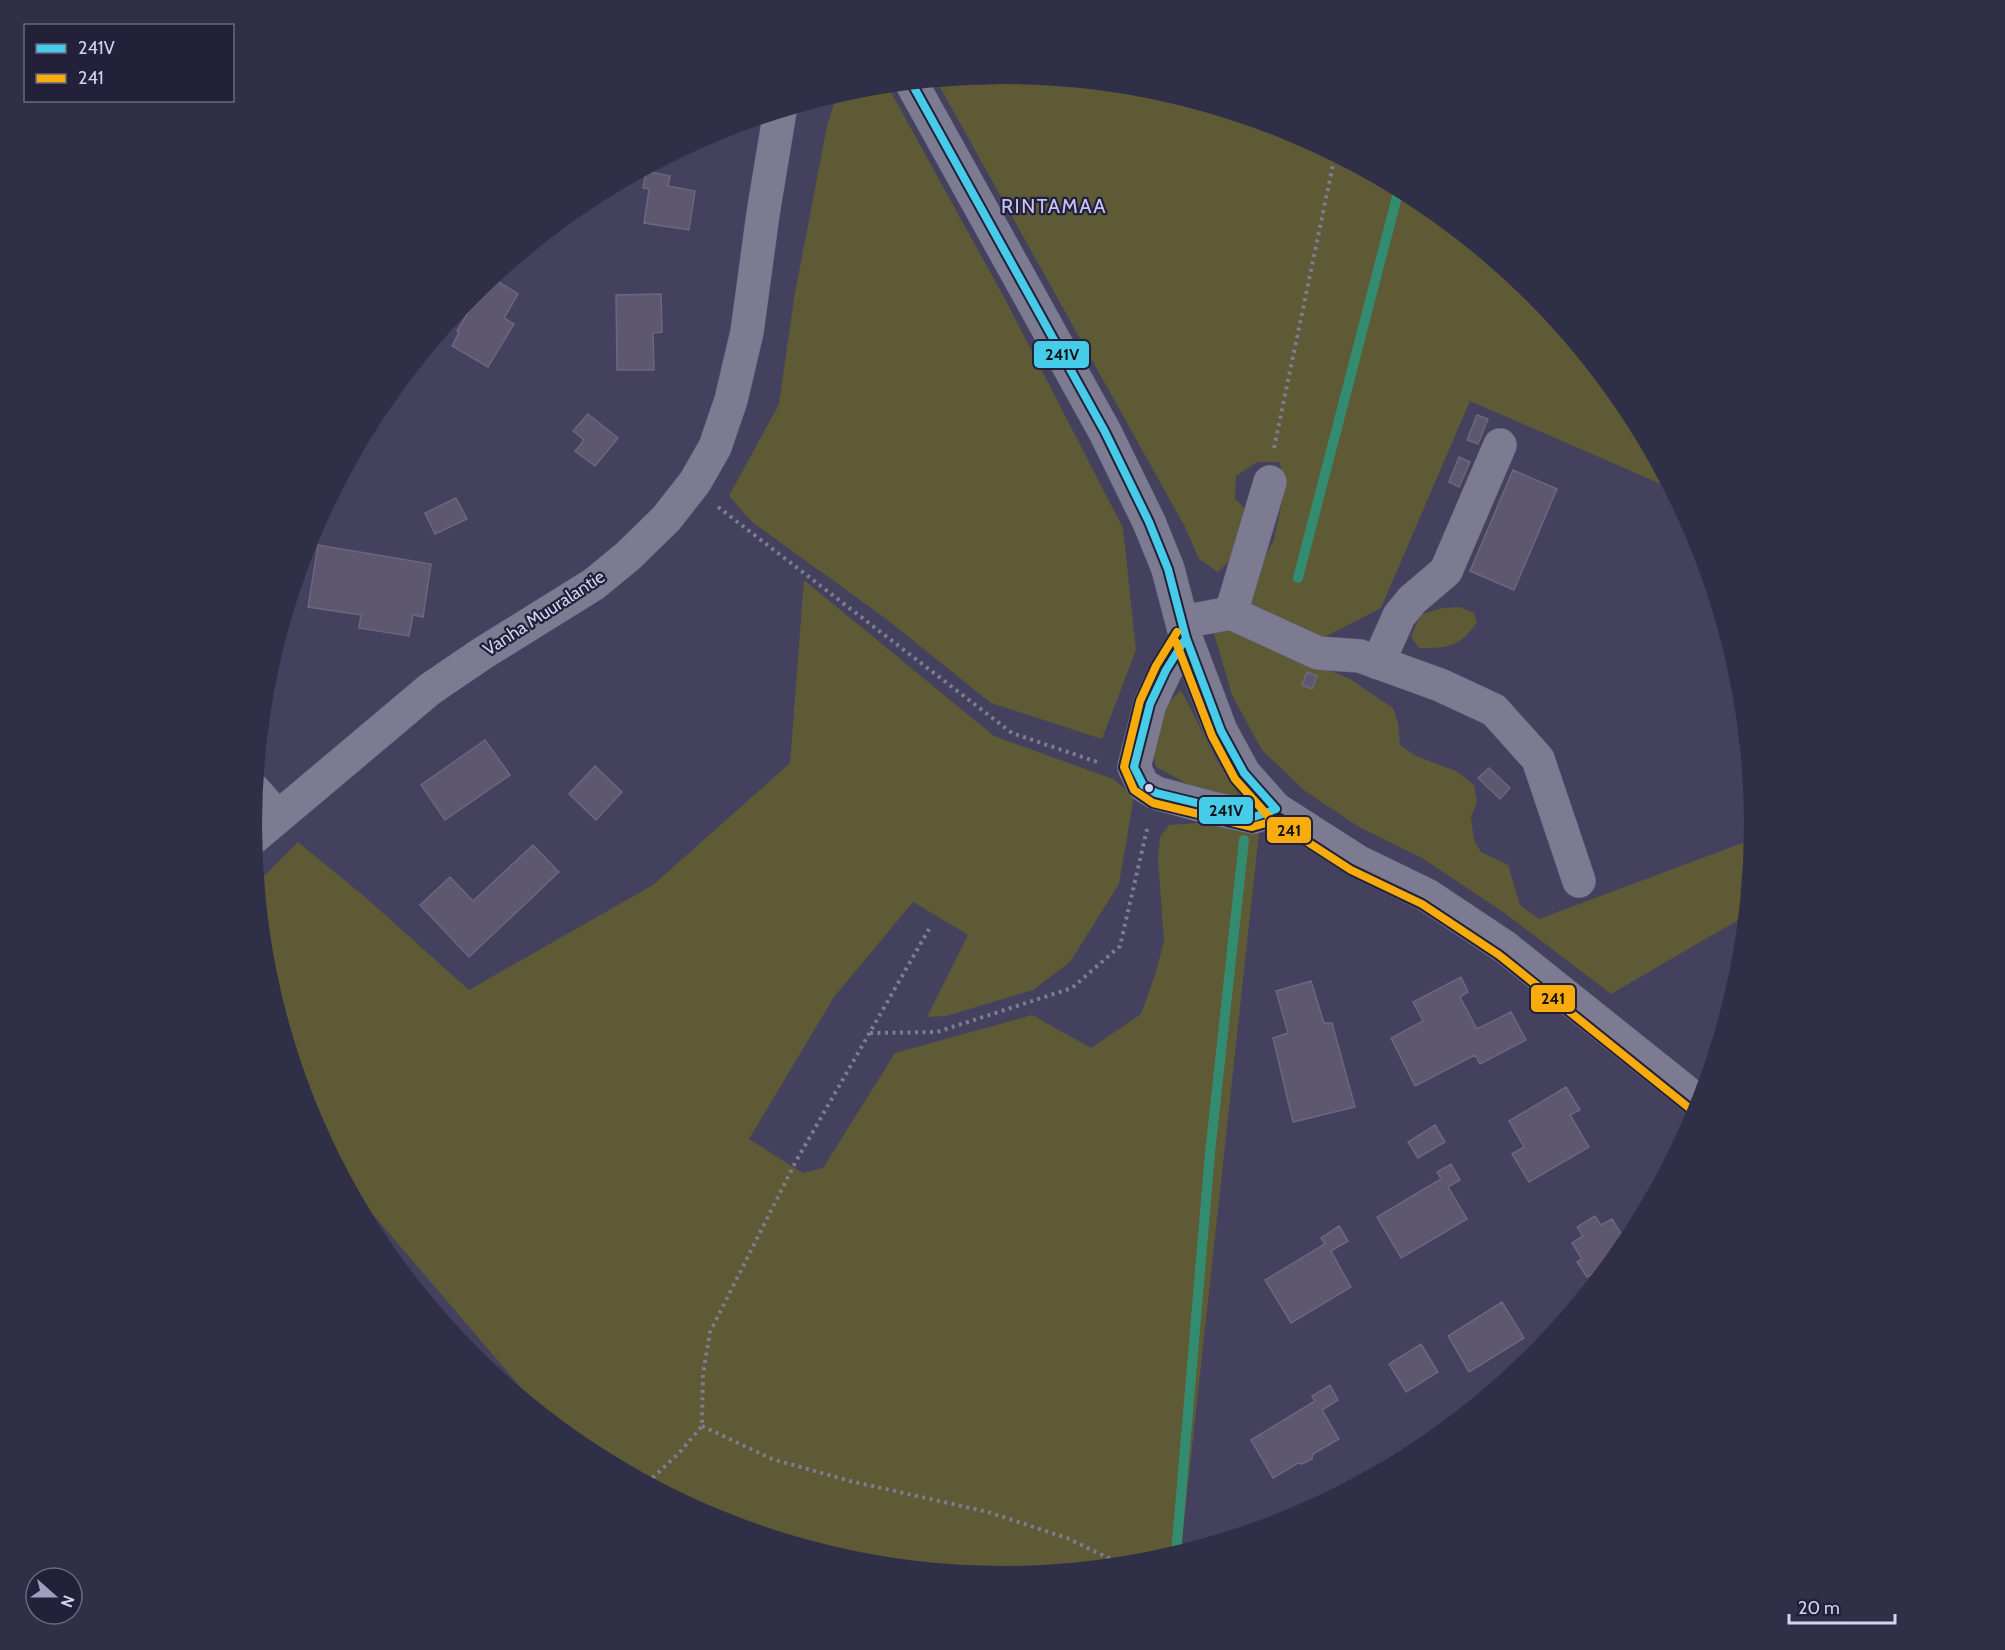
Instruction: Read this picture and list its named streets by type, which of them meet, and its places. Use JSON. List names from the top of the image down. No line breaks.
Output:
{"streets":{"street":["Vanha Muuralantie"]},"districts":["RINTAMAA"],"lines":["transit line 241V","transit line 241"],"legend":["241V","241"],"scale_bar":"20 m","north":"right"}
